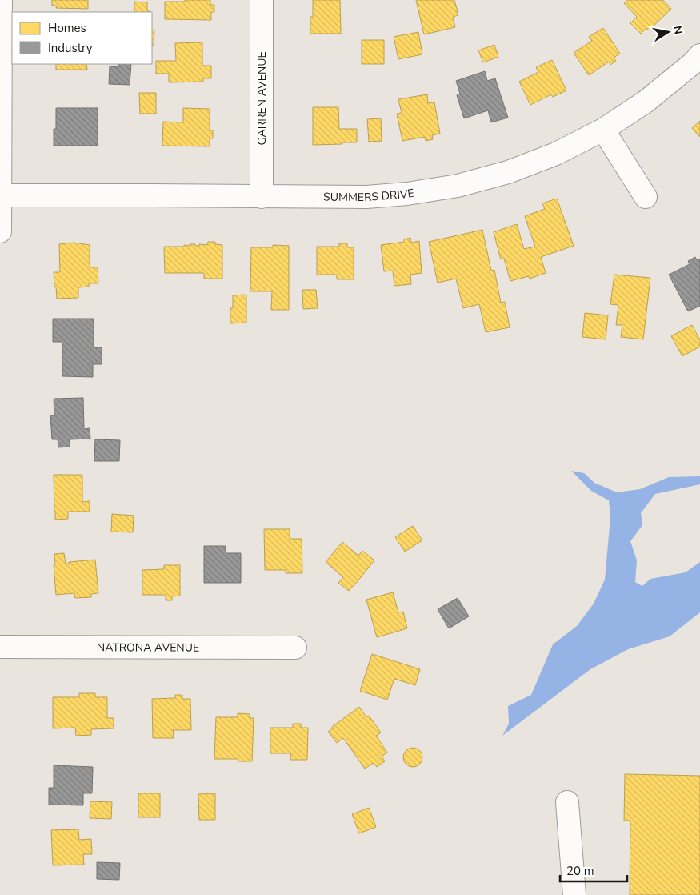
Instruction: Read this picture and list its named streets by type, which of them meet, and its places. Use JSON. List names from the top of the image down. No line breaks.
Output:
{"streets":{"street":["GARREN AVENUE","SUMMERS DRIVE","NATRONA AVENUE"]},"crossings":[["GARREN AVENUE","SUMMERS DRIVE"]],"legend":["Homes","Industry"],"scale_bar":"20 m","north":"right"}
